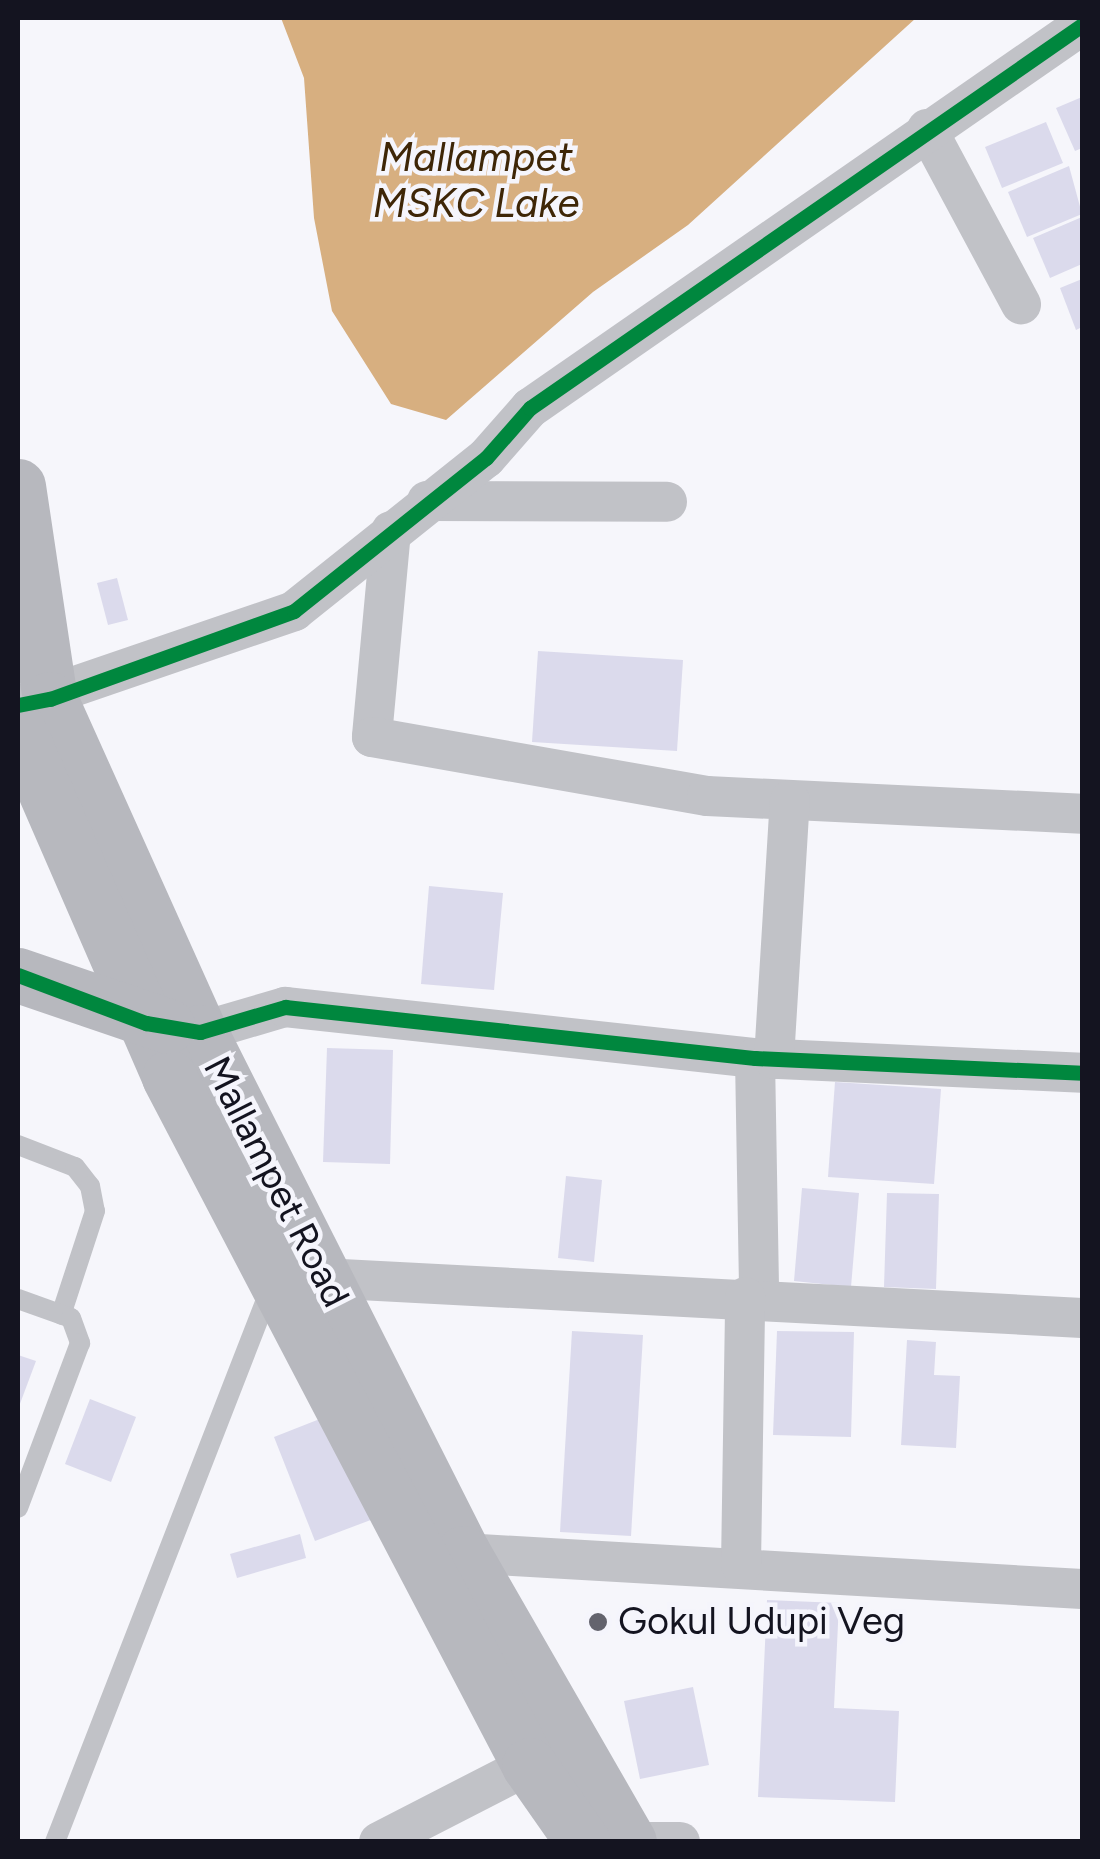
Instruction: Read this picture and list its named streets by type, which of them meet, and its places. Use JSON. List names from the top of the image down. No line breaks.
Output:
{"streets":{"main road":["Mallampet Road"]},"water":["Mallampet MSKC Lake"],"places":["Gokul Udupi Veg"]}
